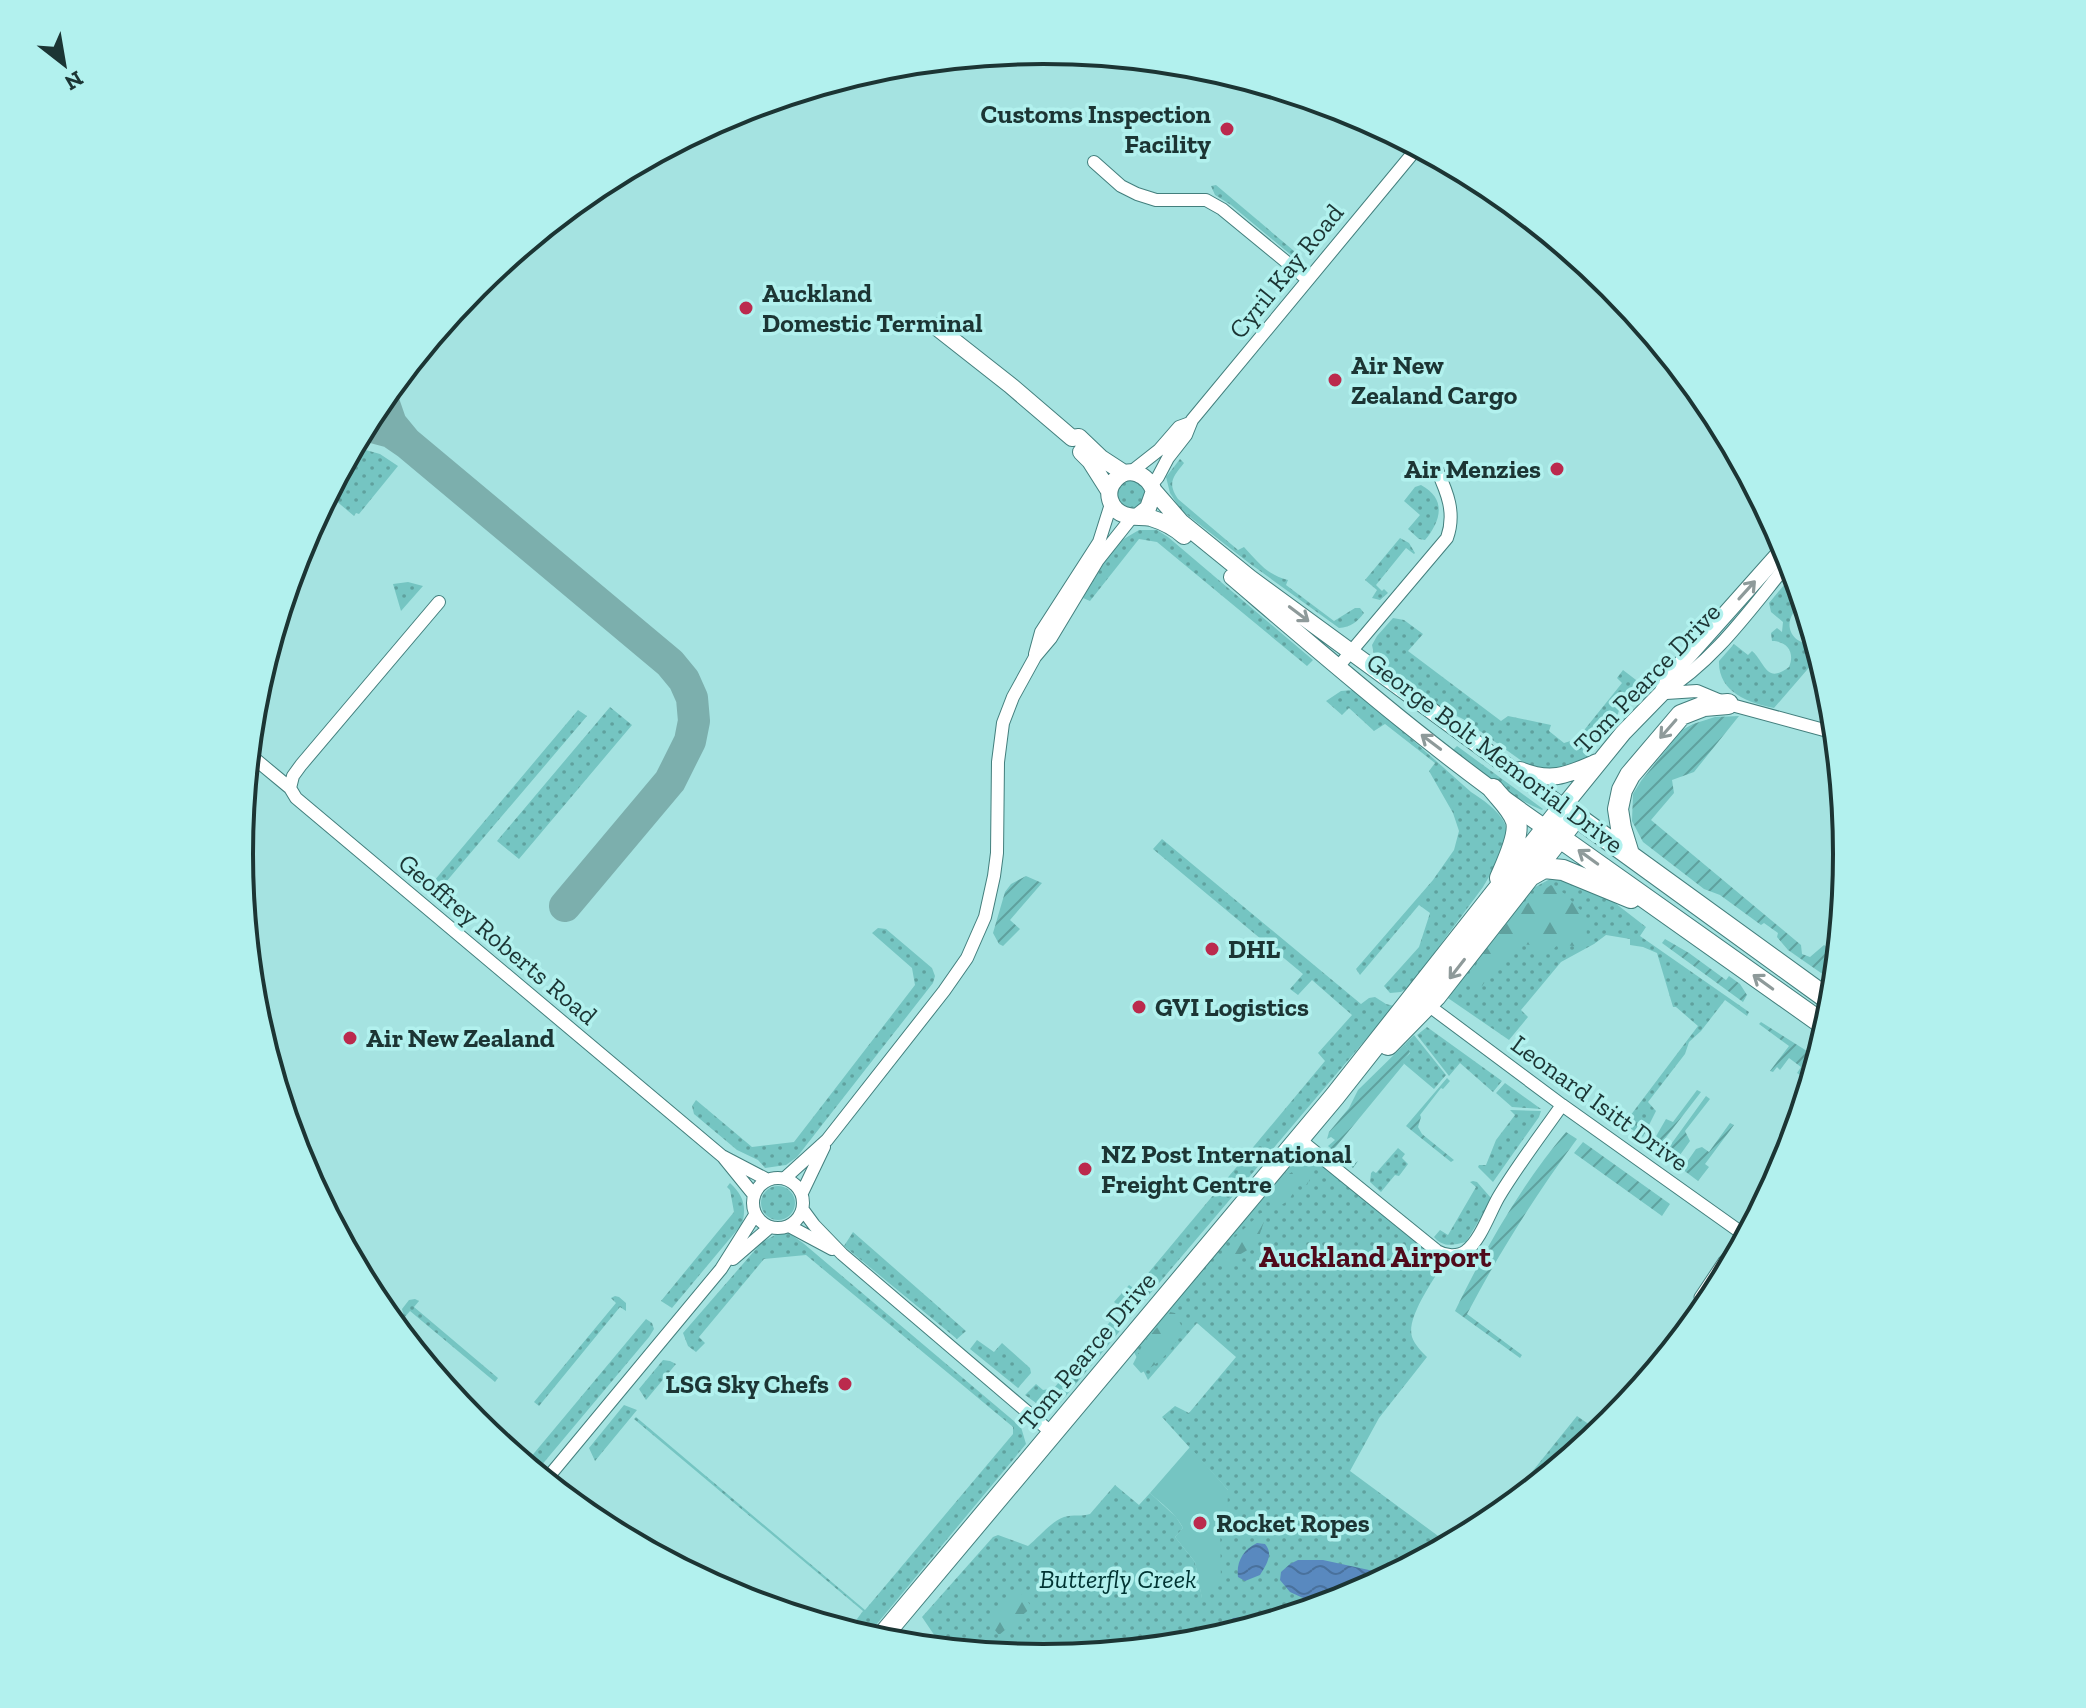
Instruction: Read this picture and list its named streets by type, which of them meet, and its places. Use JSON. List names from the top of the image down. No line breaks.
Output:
{"streets":{"main road":["Tom Pearce Drive","George Bolt Memorial Drive"],"street":["Cyril Kay Road","Geoffrey Roberts Road","Leonard Isitt Drive"]},"crossings":[["Cyril Kay Road","George Bolt Memorial Drive"],["Tom Pearce Drive","George Bolt Memorial Drive"],["Tom Pearce Drive","Leonard Isitt Drive"]],"districts":["Auckland Airport"],"parks":["Butterfly Creek"],"places":["Customs Inspection Facility","Auckland Domestic Terminal","Air New Zealand Cargo","Air Menzies","DHL","GVI Logistics","Air New Zealand","NZ Post International Freight Centre","LSG Sky Chefs","Rocket Ropes"],"north":"bottom right"}
